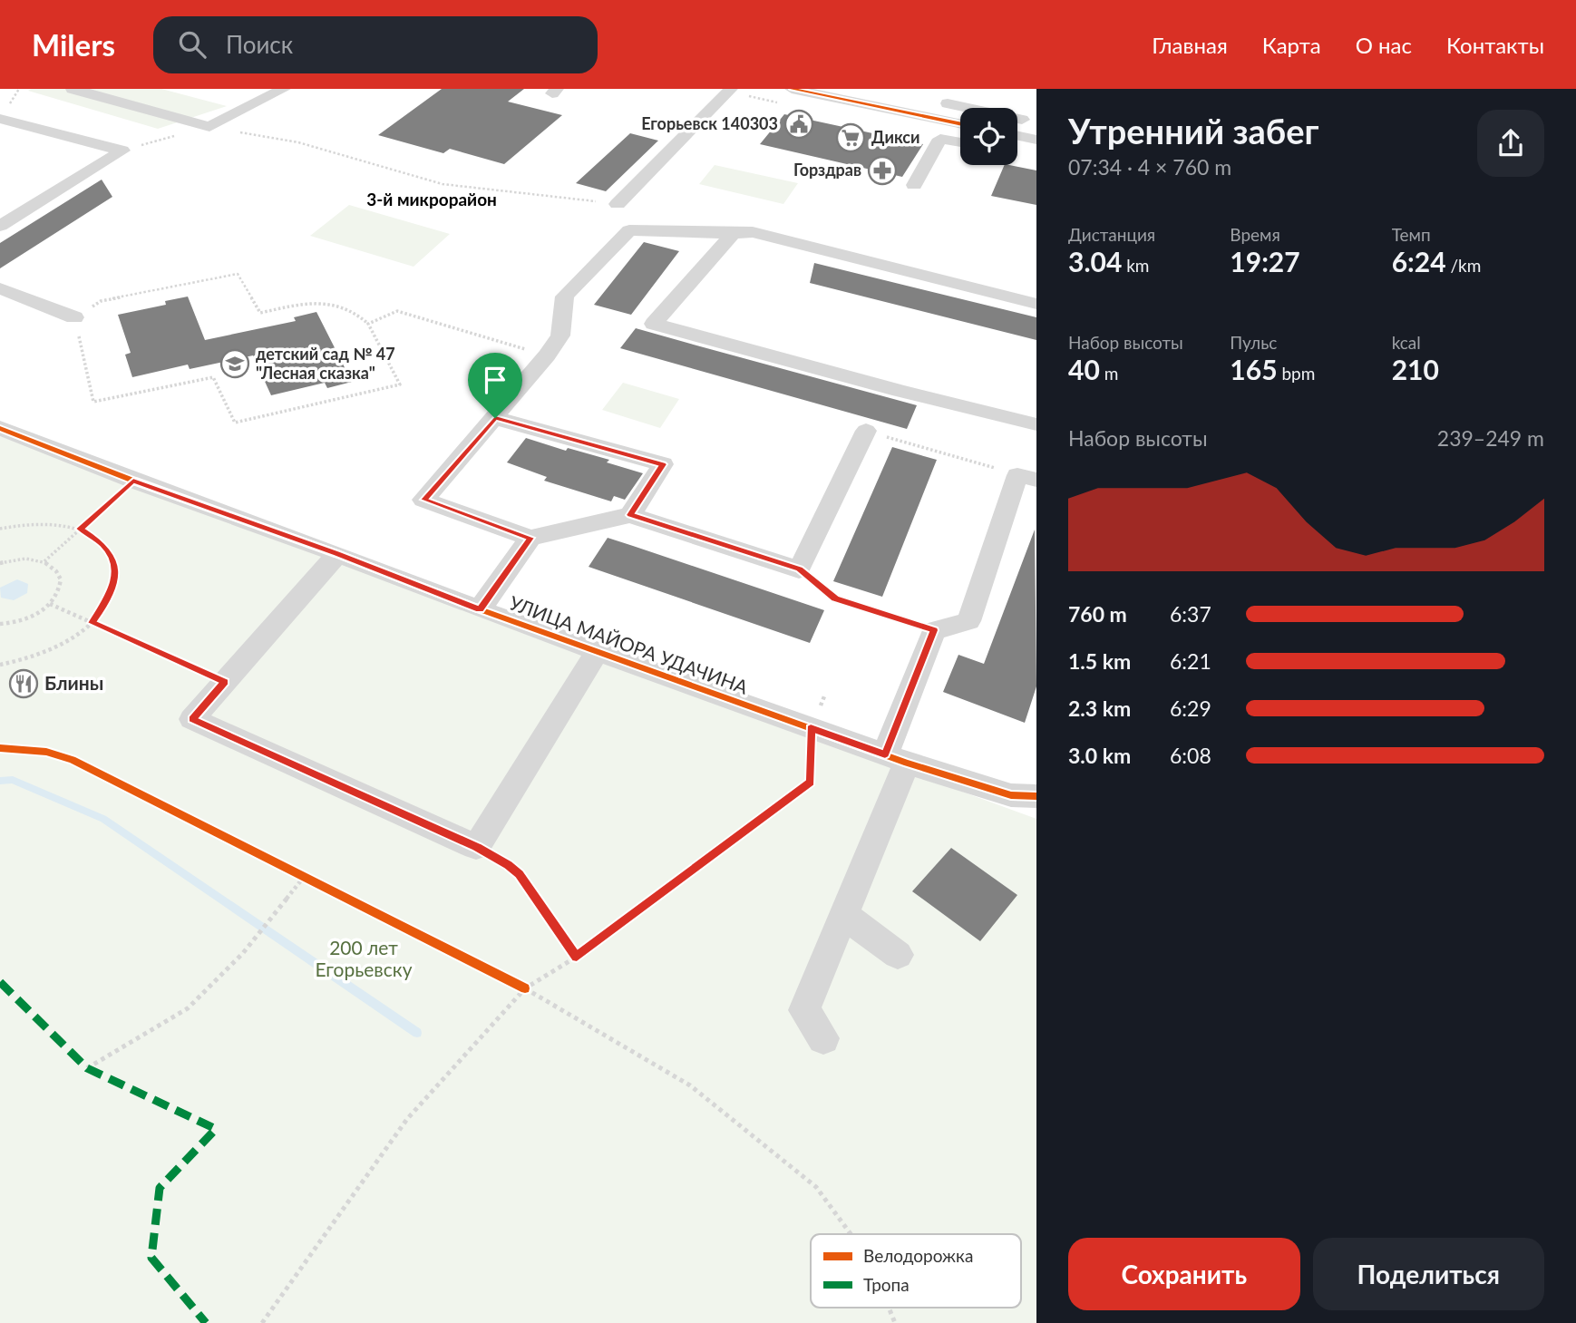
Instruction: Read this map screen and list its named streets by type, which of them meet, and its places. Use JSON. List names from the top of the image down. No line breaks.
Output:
{"streets":{"street":["УЛИЦА МАЙОРА УДАЧИНА"]},"districts":["3-й микрорайон"],"parks":["200 лет Егорьевску"],"places":{"public building":["Егорьевск 140303"],"supermarket":["Дикси"],"pharmacy":["Горздрав"],"school or university":["детский сад № 47 \"Лесная сказка\""],"restaurant":["Блины"]},"legend":["Велодорожка","Тропа"],"page":{"header":"Milers","search":"Поиск","nav":["Главная","Карта","О нас","Контакты"],"heading":["Утренний забег","07:34 · 4 × 760 m"],"stats":[["Дистанция","3.04 km"],["Время","19:27"],["Темп","6:24 /km"],["Набор высоты","40 m"],["Пульс","165 bpm"],["kcal","210"]],"chart":["Набор высоты","239–249 m"],"list":[{"name":"760 m","note":"6:37"},{"name":"1.5 km","note":"6:21"},{"name":"2.3 km","note":"6:29"},{"name":"3.0 km","note":"6:08"}],"buttons":["Сохранить","Поделиться"]}}
